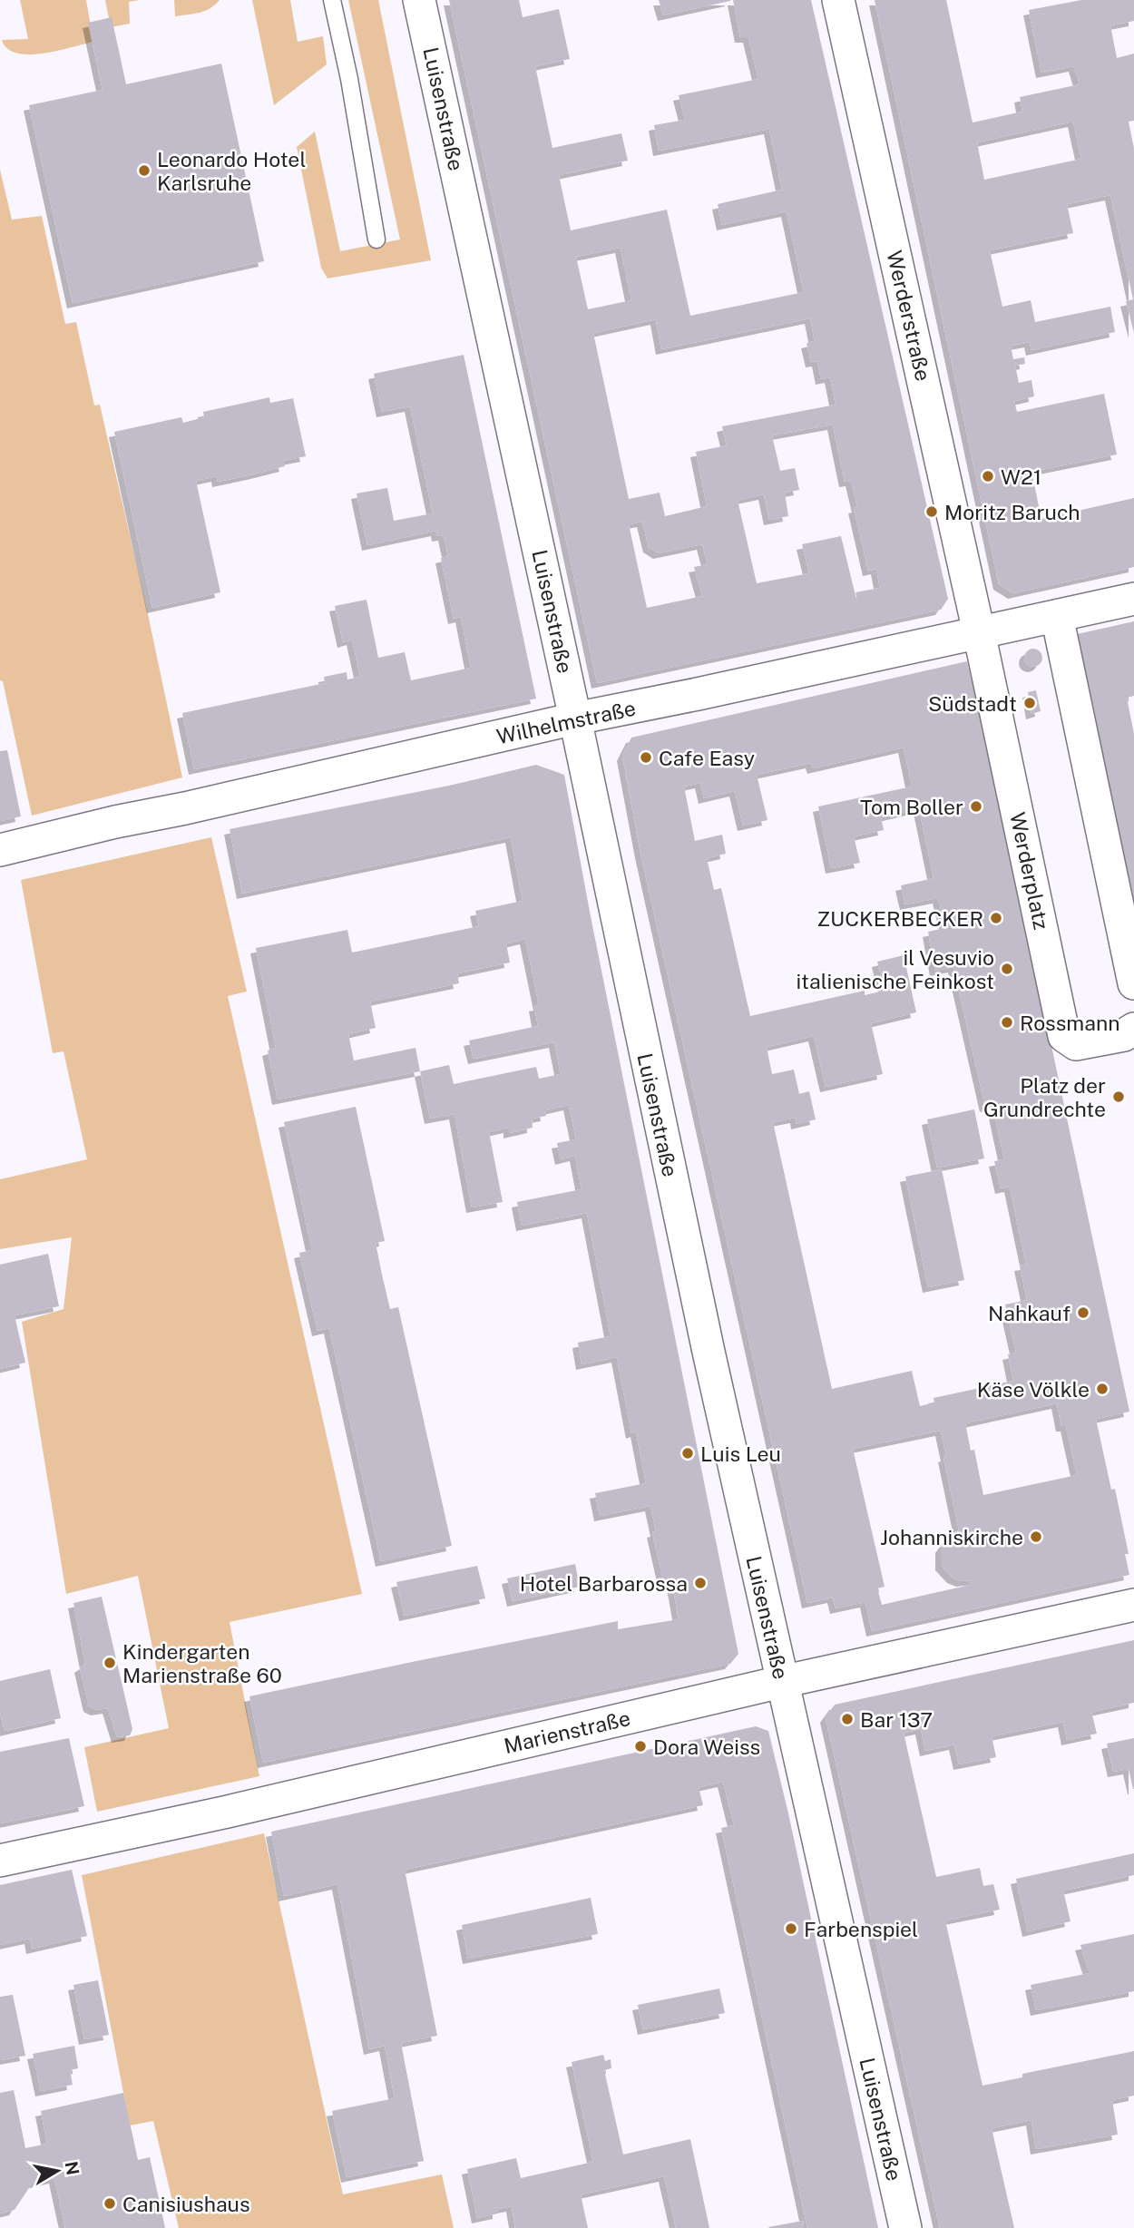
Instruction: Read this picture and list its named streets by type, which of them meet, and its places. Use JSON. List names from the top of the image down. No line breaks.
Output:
{"streets":{"street":["Luisenstraße","Werderstraße","Wilhelmstraße","Werderplatz","Marienstraße"]},"crossings":[["Luisenstraße","Wilhelmstraße"],["Luisenstraße","Marienstraße"],["Werderstraße","Wilhelmstraße"],["Werderstraße","Werderplatz"],["Wilhelmstraße","Werderplatz"]],"places":["Leonardo Hotel Karlsruhe","W21","Moritz Baruch","Südstadt","Cafe Easy","Tom Boller","ZUCKERBECKER","il Vesuvio italienische Feinkost","Rossmann","Platz der Grundrechte","Nahkauf","Käse Völkle","Luis Leu","Johanniskirche","Hotel Barbarossa","Kindergarten Marienstraße 60","Bar 137","Dora Weiss","Farbenspiel","Canisiushaus"],"north":"right"}
